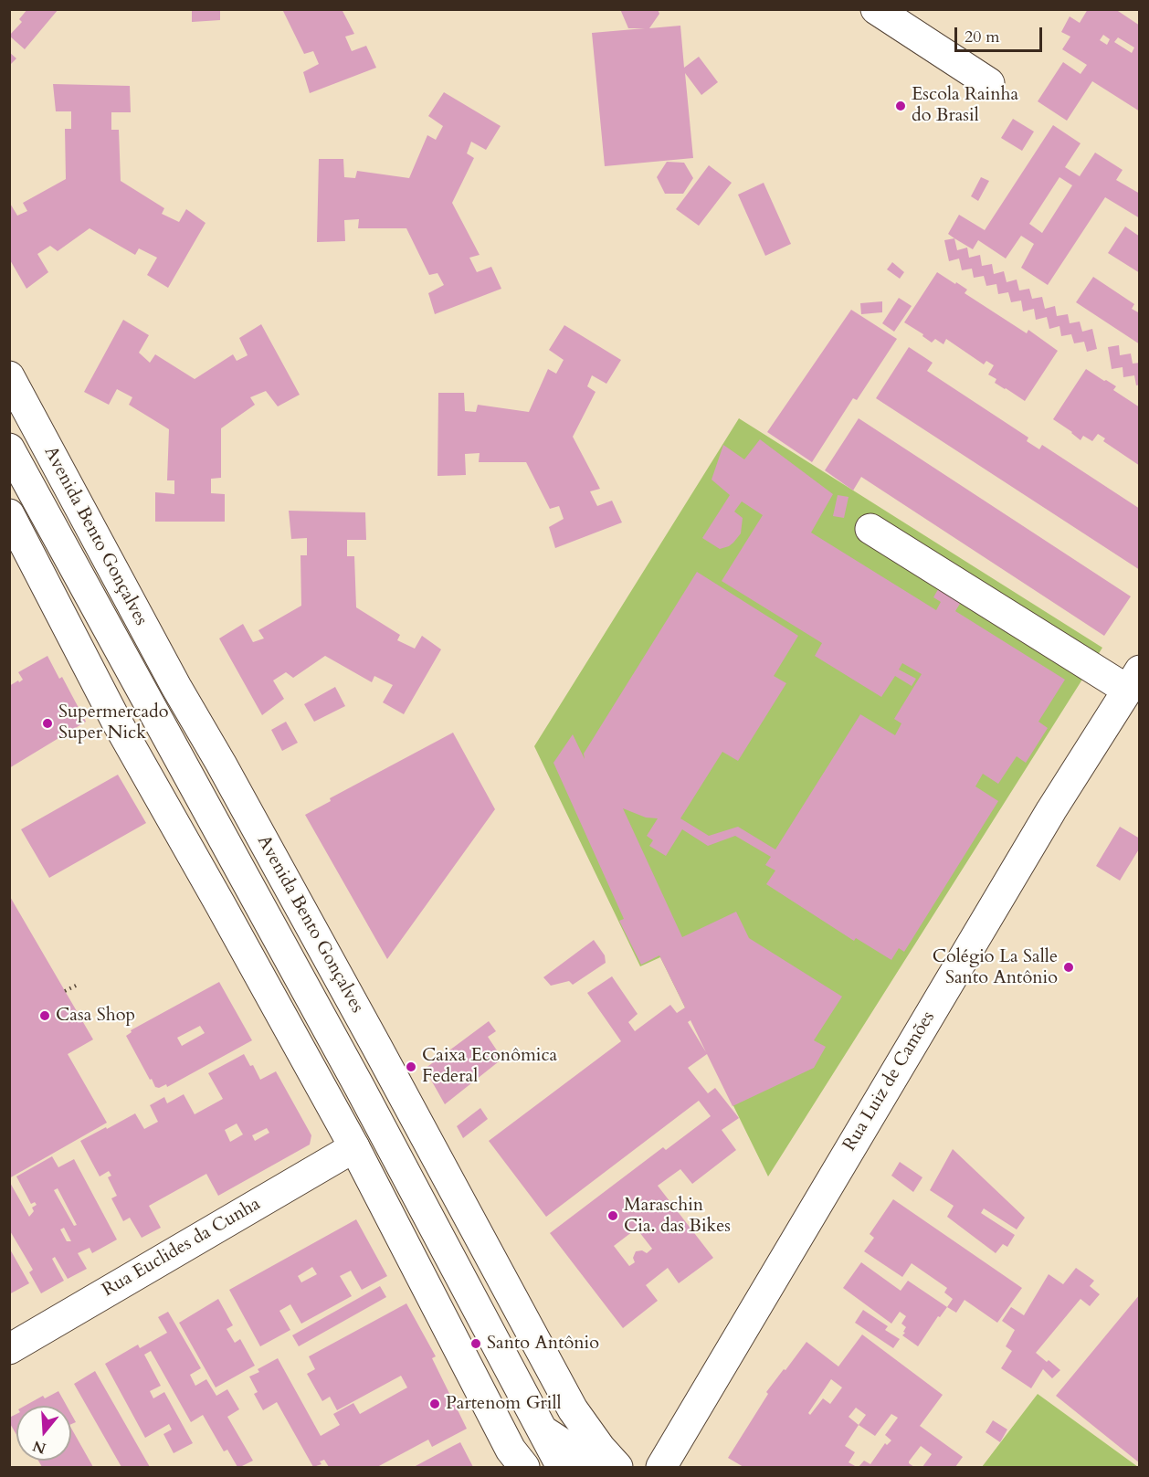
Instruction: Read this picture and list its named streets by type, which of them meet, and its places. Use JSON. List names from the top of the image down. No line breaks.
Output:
{"streets":{"main road":["Avenida Bento Gonçalves","Rua Luiz de Camões","Rua Euclides da Cunha"]},"places":["Escola Rainha do Brasil","Supermercado Super Nick","Colégio La Salle Santo Antônio","Casa Shop","Caixa Econômica Federal","Maraschin Cia. das Bikes","Santo Antônio","Partenom Grill"],"scale_bar":"20 m","north":"bottom"}
